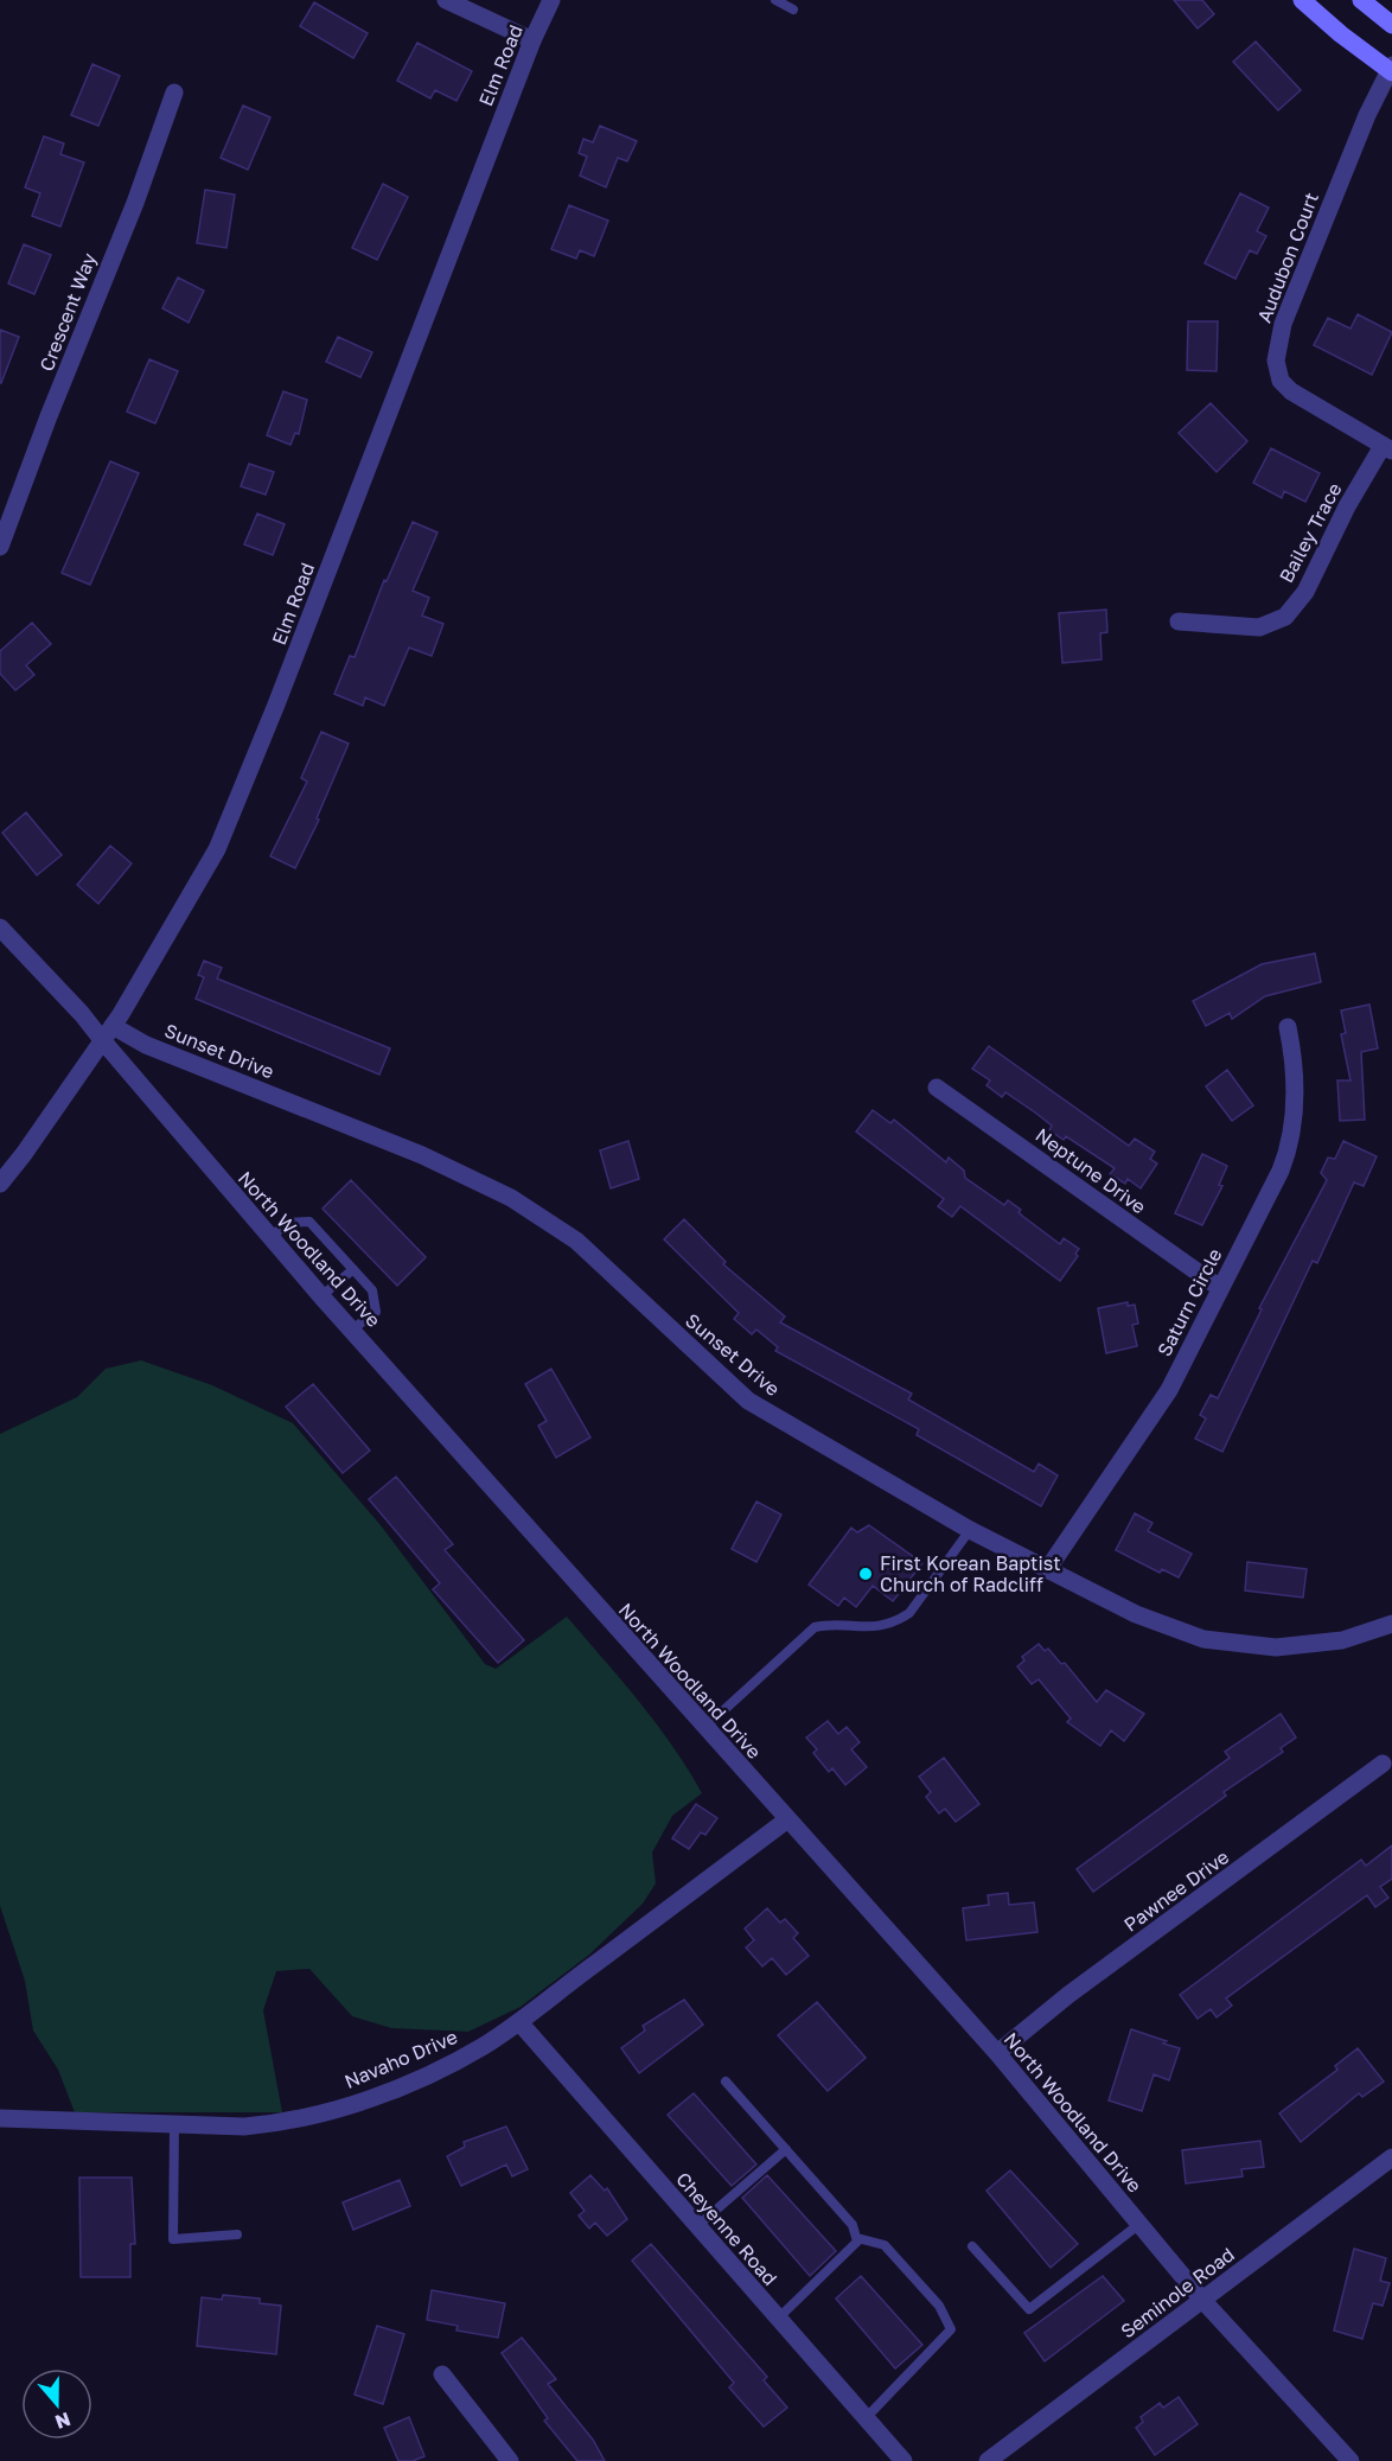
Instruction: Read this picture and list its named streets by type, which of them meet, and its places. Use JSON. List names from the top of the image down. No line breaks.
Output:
{"streets":{"street":["Elm Road","Audubon Court","Crescent Way","Bailey Trace","Sunset Drive","Neptune Drive","North Woodland Drive","Saturn Circle","Pawnee Drive","Navaho Drive","Cheyenne Road","Seminole Road"]},"crossings":[["Elm Road","Sunset Drive"],["Elm Road","North Woodland Drive"],["Audubon Court","Bailey Trace"],["Sunset Drive","North Woodland Drive"],["Sunset Drive","Saturn Circle"],["Neptune Drive","Saturn Circle"],["North Woodland Drive","Pawnee Drive"],["North Woodland Drive","Navaho Drive"],["North Woodland Drive","Seminole Road"],["Navaho Drive","Cheyenne Road"]],"places":["First Korean Baptist Church of Radcliff"],"north":"bottom"}
